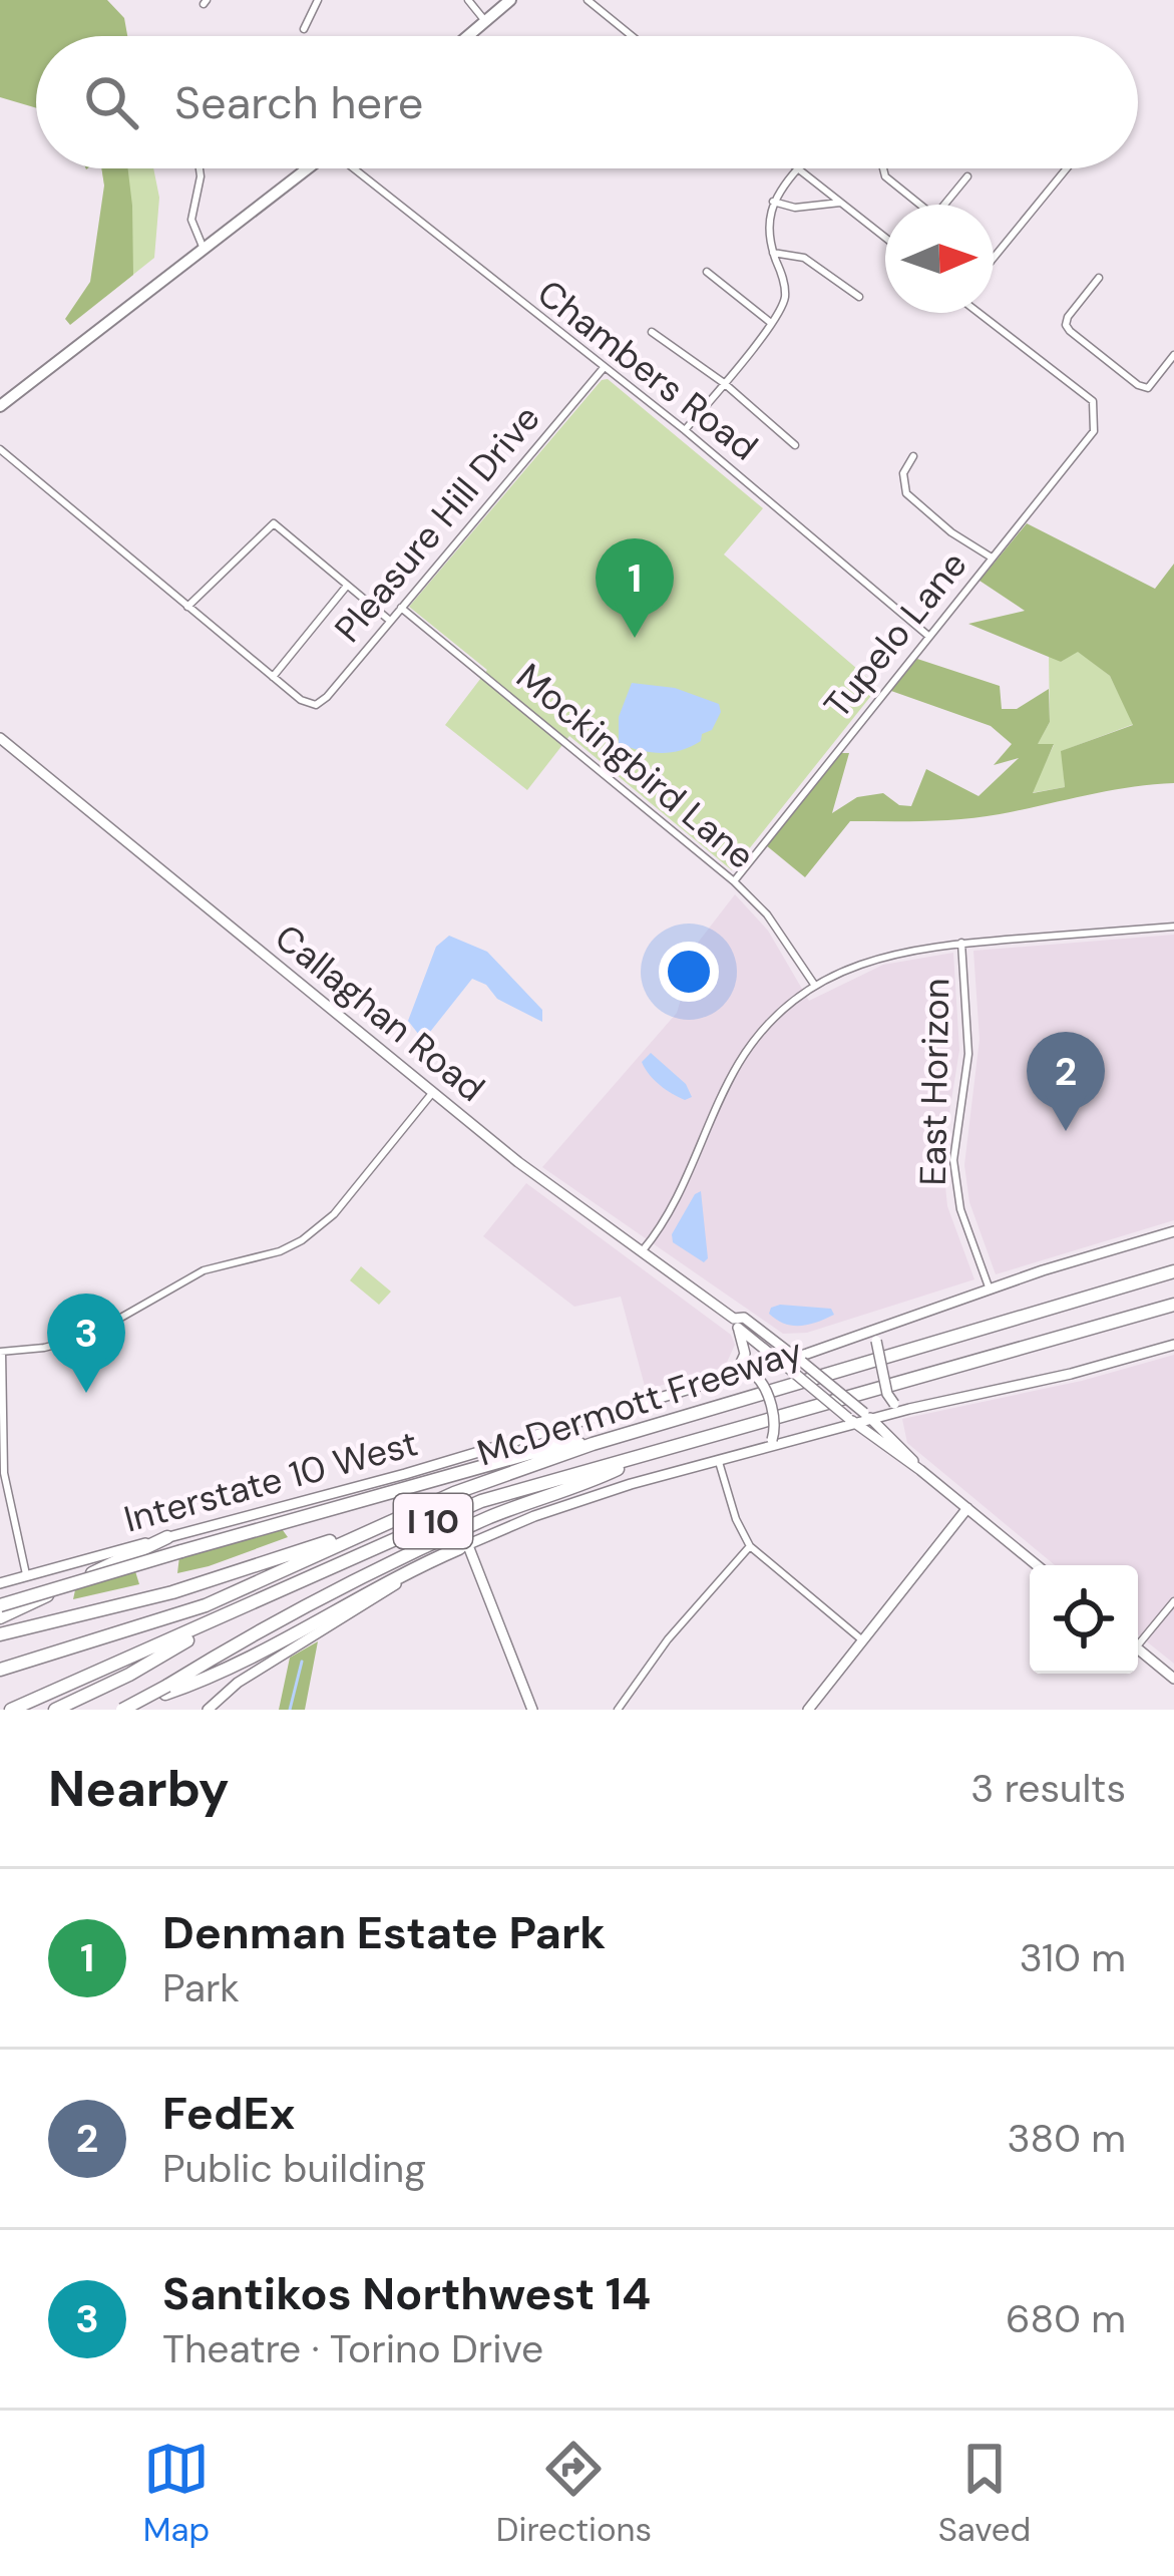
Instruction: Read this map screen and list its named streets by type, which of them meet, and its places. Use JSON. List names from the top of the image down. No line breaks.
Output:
{"streets":{"highway":["McDermott Freeway","I 10"],"main road":["Callaghan Road","Interstate 10 West"],"street":["Chambers Road","Pleasure Hill Drive","Tupelo Lane","Mockingbird Lane","East Horizon"]},"crossings":[["Chambers Road","Pleasure Hill Drive"],["Chambers Road","Tupelo Lane"],["Pleasure Hill Drive","Mockingbird Lane"],["Tupelo Lane","Mockingbird Lane"],["Callaghan Road","Interstate 10 West"],["East Horizon","Interstate 10 West"]],"north":"right","page":{"search":"Search here","pins":["1","2","3"],"heading":["Nearby","3 results"],"list":[{"mark":"1","name":"Denman Estate Park","note":"Park","value":"310 m"},{"mark":"2","name":"FedEx","note":"Public building","value":"380 m"},{"mark":"3","name":"Santikos Northwest 14","note":"Theatre · Torino Drive","value":"680 m"}],"nav":["Map","Directions","Saved"]}}
